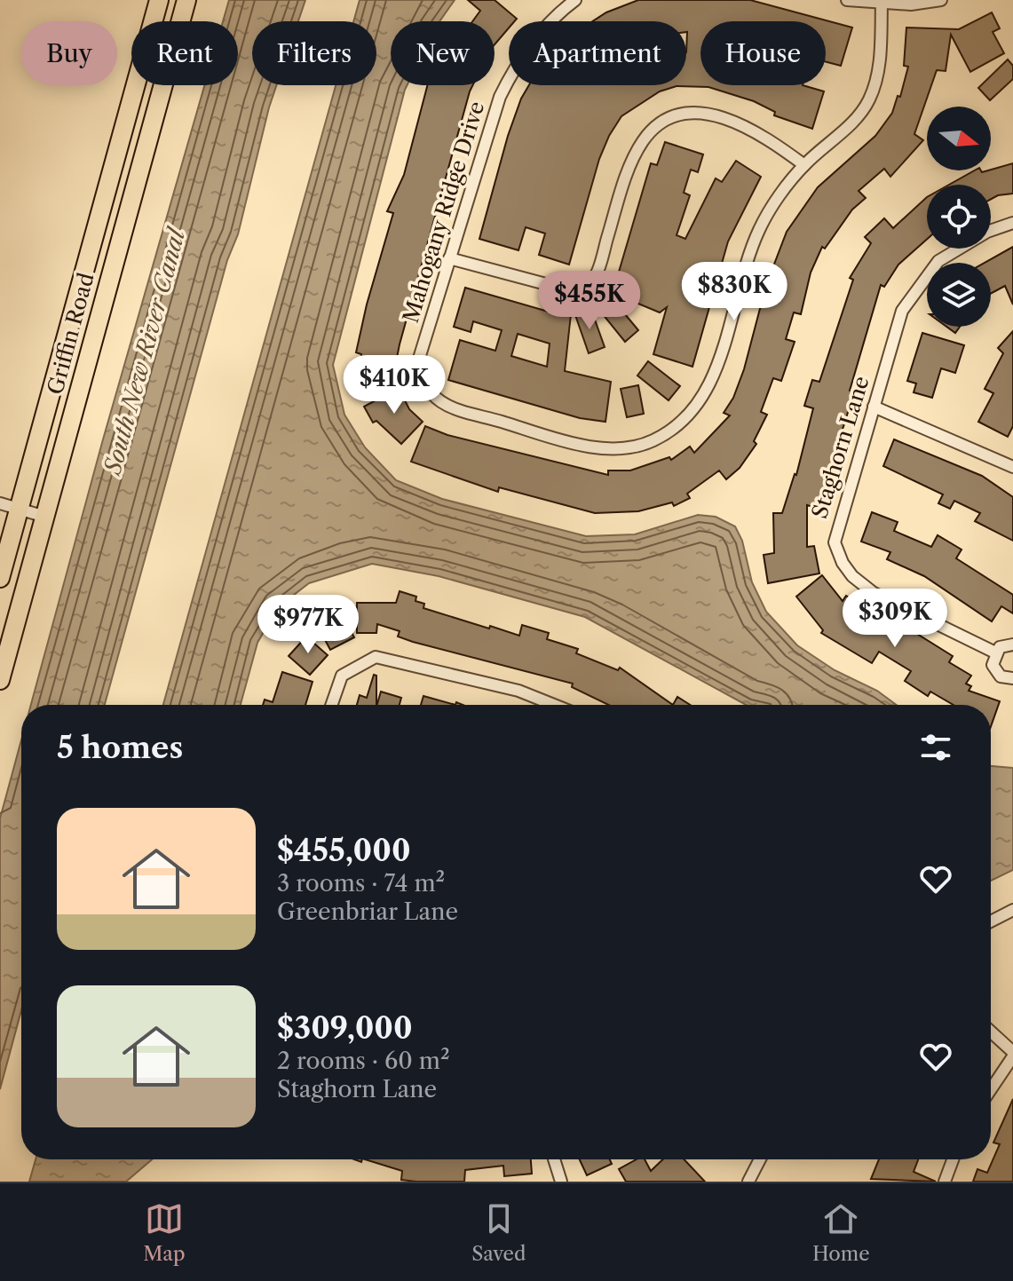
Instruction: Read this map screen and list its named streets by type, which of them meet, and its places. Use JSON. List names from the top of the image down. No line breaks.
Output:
{"streets":{"main road":["Griffin Road"],"street":["Mahogany Ridge Drive","Staghorn Lane"]},"water":["South New River Canal"],"north":"right","page":{"chip":["Buy","Rent","Filters","New","Apartment","House"],"price":["$830K","$455K","$410K","$309K","$977K"],"heading":"5 homes","list":[{"name":"$455,000","note":"3 rooms · 74 m² · Greenbriar Lane"},{"name":"$309,000","note":"2 rooms · 60 m² · Staghorn Lane"}],"tabs":["Map","Saved","Home"]}}
